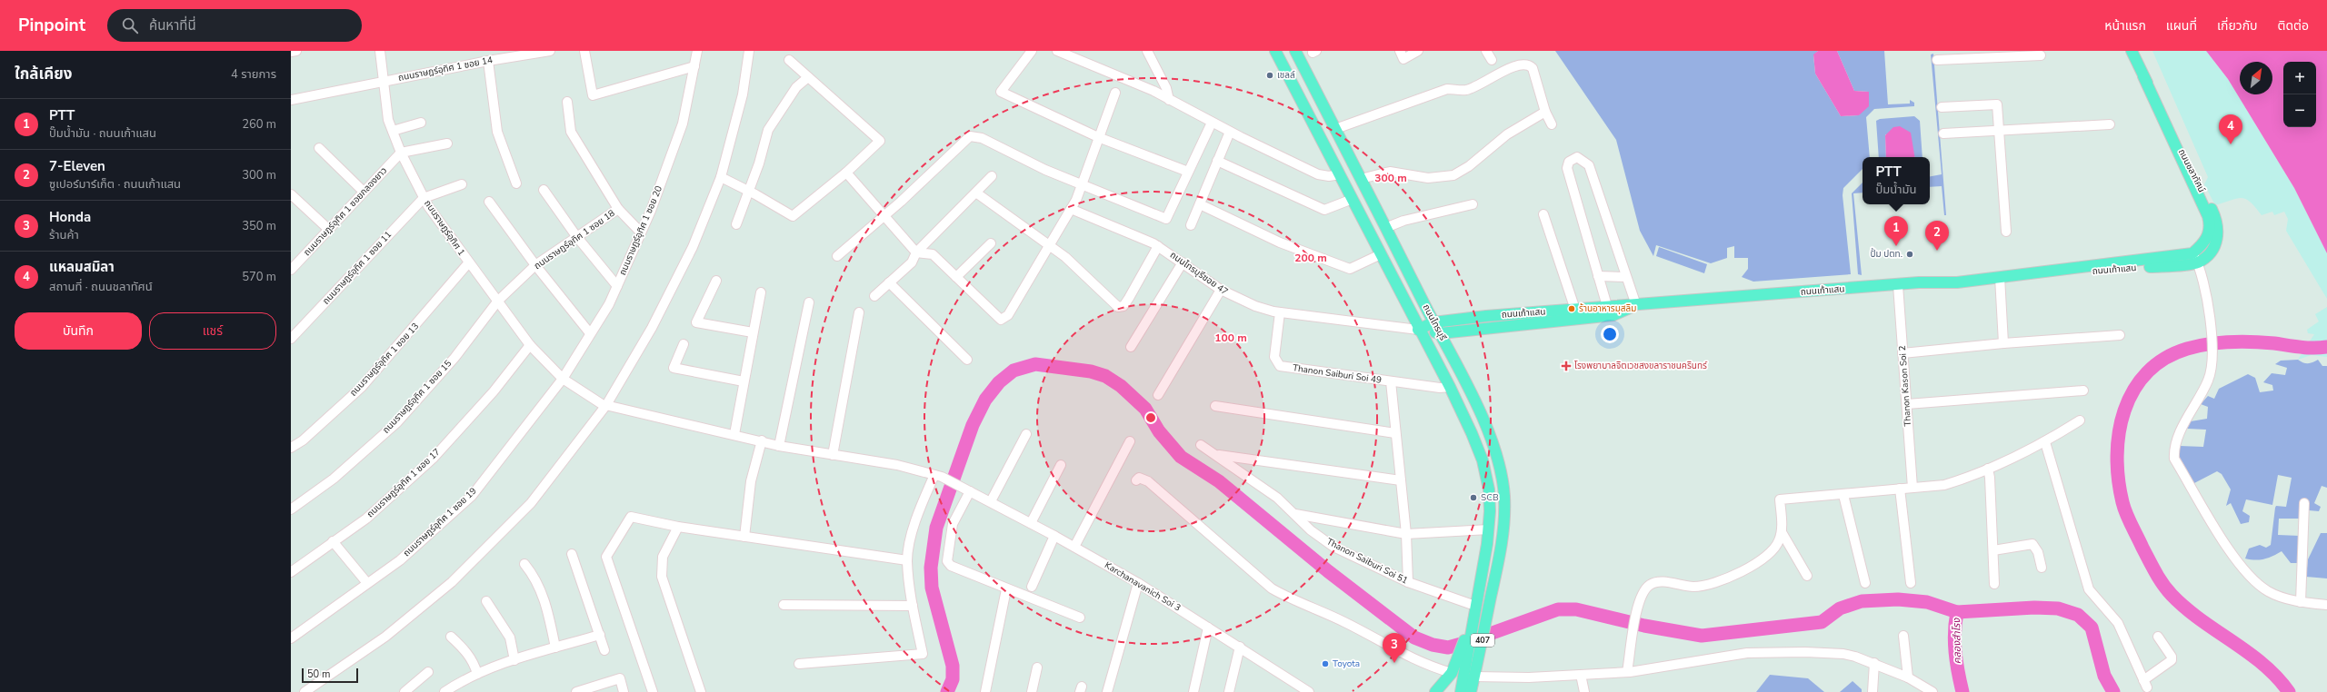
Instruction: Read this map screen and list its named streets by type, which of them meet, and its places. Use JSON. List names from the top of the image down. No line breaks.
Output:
{"streets":{"main road":["ถนนชลาทัศน์","ถนนเก้าแสน","ถนนไทรบุรี","407"],"street":["ถนนราษฎร์อุทิศ 1 ซอย 14","ถนนราษฎร์อุทิศ 1 ซอยกลองยาว","ถนนราษฎร์อุทิศ 1","ถนนราษฎร์อุทิศ 1 ซอย 20","ถนนราษฎร์อุทิศ 1 ซอย 18","ถนนราษฎร์อุทิศ 1 ซอย 11","ถนนไทรบุรีซอย 47","ถนนราษฎร์อุทิศ 1 ซอย 13","Thanon Saiburi Soi 49","Thanon Kason Soi 2","ถนนราษฎร์อุทิศ 1 ซอย 15","ถนนราษฎร์อุทิศ 1 ซอย 17","ถนนราษฎร์อุทิศ 1 ซอย 19","Thanon Saiburi Soi 51","Karchanavanich Soi 3"]},"crossings":[["ถนนราษฎร์อุทิศ 1 ซอย 14","ถนนราษฎร์อุทิศ 1"],["ถนนชลาทัศน์","ถนนเก้าแสน"],["ถนนราษฎร์อุทิศ 1 ซอยกลองยาว","ถนนราษฎร์อุทิศ 1"],["ถนนราษฎร์อุทิศ 1","ถนนราษฎร์อุทิศ 1 ซอย 20"],["ถนนราษฎร์อุทิศ 1","ถนนราษฎร์อุทิศ 1 ซอย 18"],["ถนนราษฎร์อุทิศ 1","ถนนราษฎร์อุทิศ 1 ซอย 11"],["ถนนราษฎร์อุทิศ 1","ถนนราษฎร์อุทิศ 1 ซอย 13"],["ถนนราษฎร์อุทิศ 1","ถนนราษฎร์อุทิศ 1 ซอย 15"],["ถนนราษฎร์อุทิศ 1","ถนนราษฎร์อุทิศ 1 ซอย 17"],["ถนนราษฎร์อุทิศ 1","ถนนราษฎร์อุทิศ 1 ซอย 19"],["ถนนราษฎร์อุทิศ 1","Karchanavanich Soi 3"],["ถนนราษฎร์อุทิศ 1 ซอย 20","ถนนราษฎร์อุทิศ 1 ซอย 19"],["ถนนราษฎร์อุทิศ 1 ซอย 18","ถนนราษฎร์อุทิศ 1 ซอย 15"],["ถนนเก้าแสน","ถนนไทรบุรีซอย 47"],["ถนนเก้าแสน","ถนนไทรบุรี"],["ถนนเก้าแสน","Thanon Kason Soi 2"],["ถนนไทรบุรีซอย 47","ถนนไทรบุรี"],["ถนนไทรบุรีซอย 47","Thanon Saiburi Soi 49"],["ถนนไทรบุรี","Thanon Saiburi Soi 49"],["ถนนไทรบุรี","Thanon Saiburi Soi 51"],["ถนนไทรบุรี","407"],["Thanon Saiburi Soi 51","407"]],"water":["คลองสำโรง"],"places":{"other":["เชลล์","ปั้ม ปตท.","ร้านอาหารมุสลิม","SCB","Toyota"],"health":["โรงพยาบาลจิตเวชสงขลาราชนครินทร์"]},"scale_bar":"50 m","north":"top right","page":{"header":"Pinpoint","search":"ค้นหาที่นี่","nav":["หน้าแรก","แผนที่","เกี่ยวกับ","ติดต่อ"],"heading":["ใกล้เคียง","4 รายการ"],"map_buttons":["+","−"],"list":[{"mark":"1","name":"PTT","note":"ปั๊มน้ำมัน · ถนนเก้าแสน","value":"260 m"},{"mark":"2","name":"7-Eleven","note":"ซูเปอร์มาร์เก็ต · ถนนเก้าแสน","value":"300 m"},{"mark":"3","name":"Honda","note":"ร้านค้า","value":"350 m"},{"mark":"4","name":"แหลมสมิลา","note":"สถานที่ · ถนนชลาทัศน์","value":"570 m"}],"pins":["4","1","2","3"],"popup":["PTT","ปั๊มน้ำมัน"],"buttons":["บันทึก","แชร์"],"scale":"50 m"},"rings":["300 m","200 m","100 m"]}
